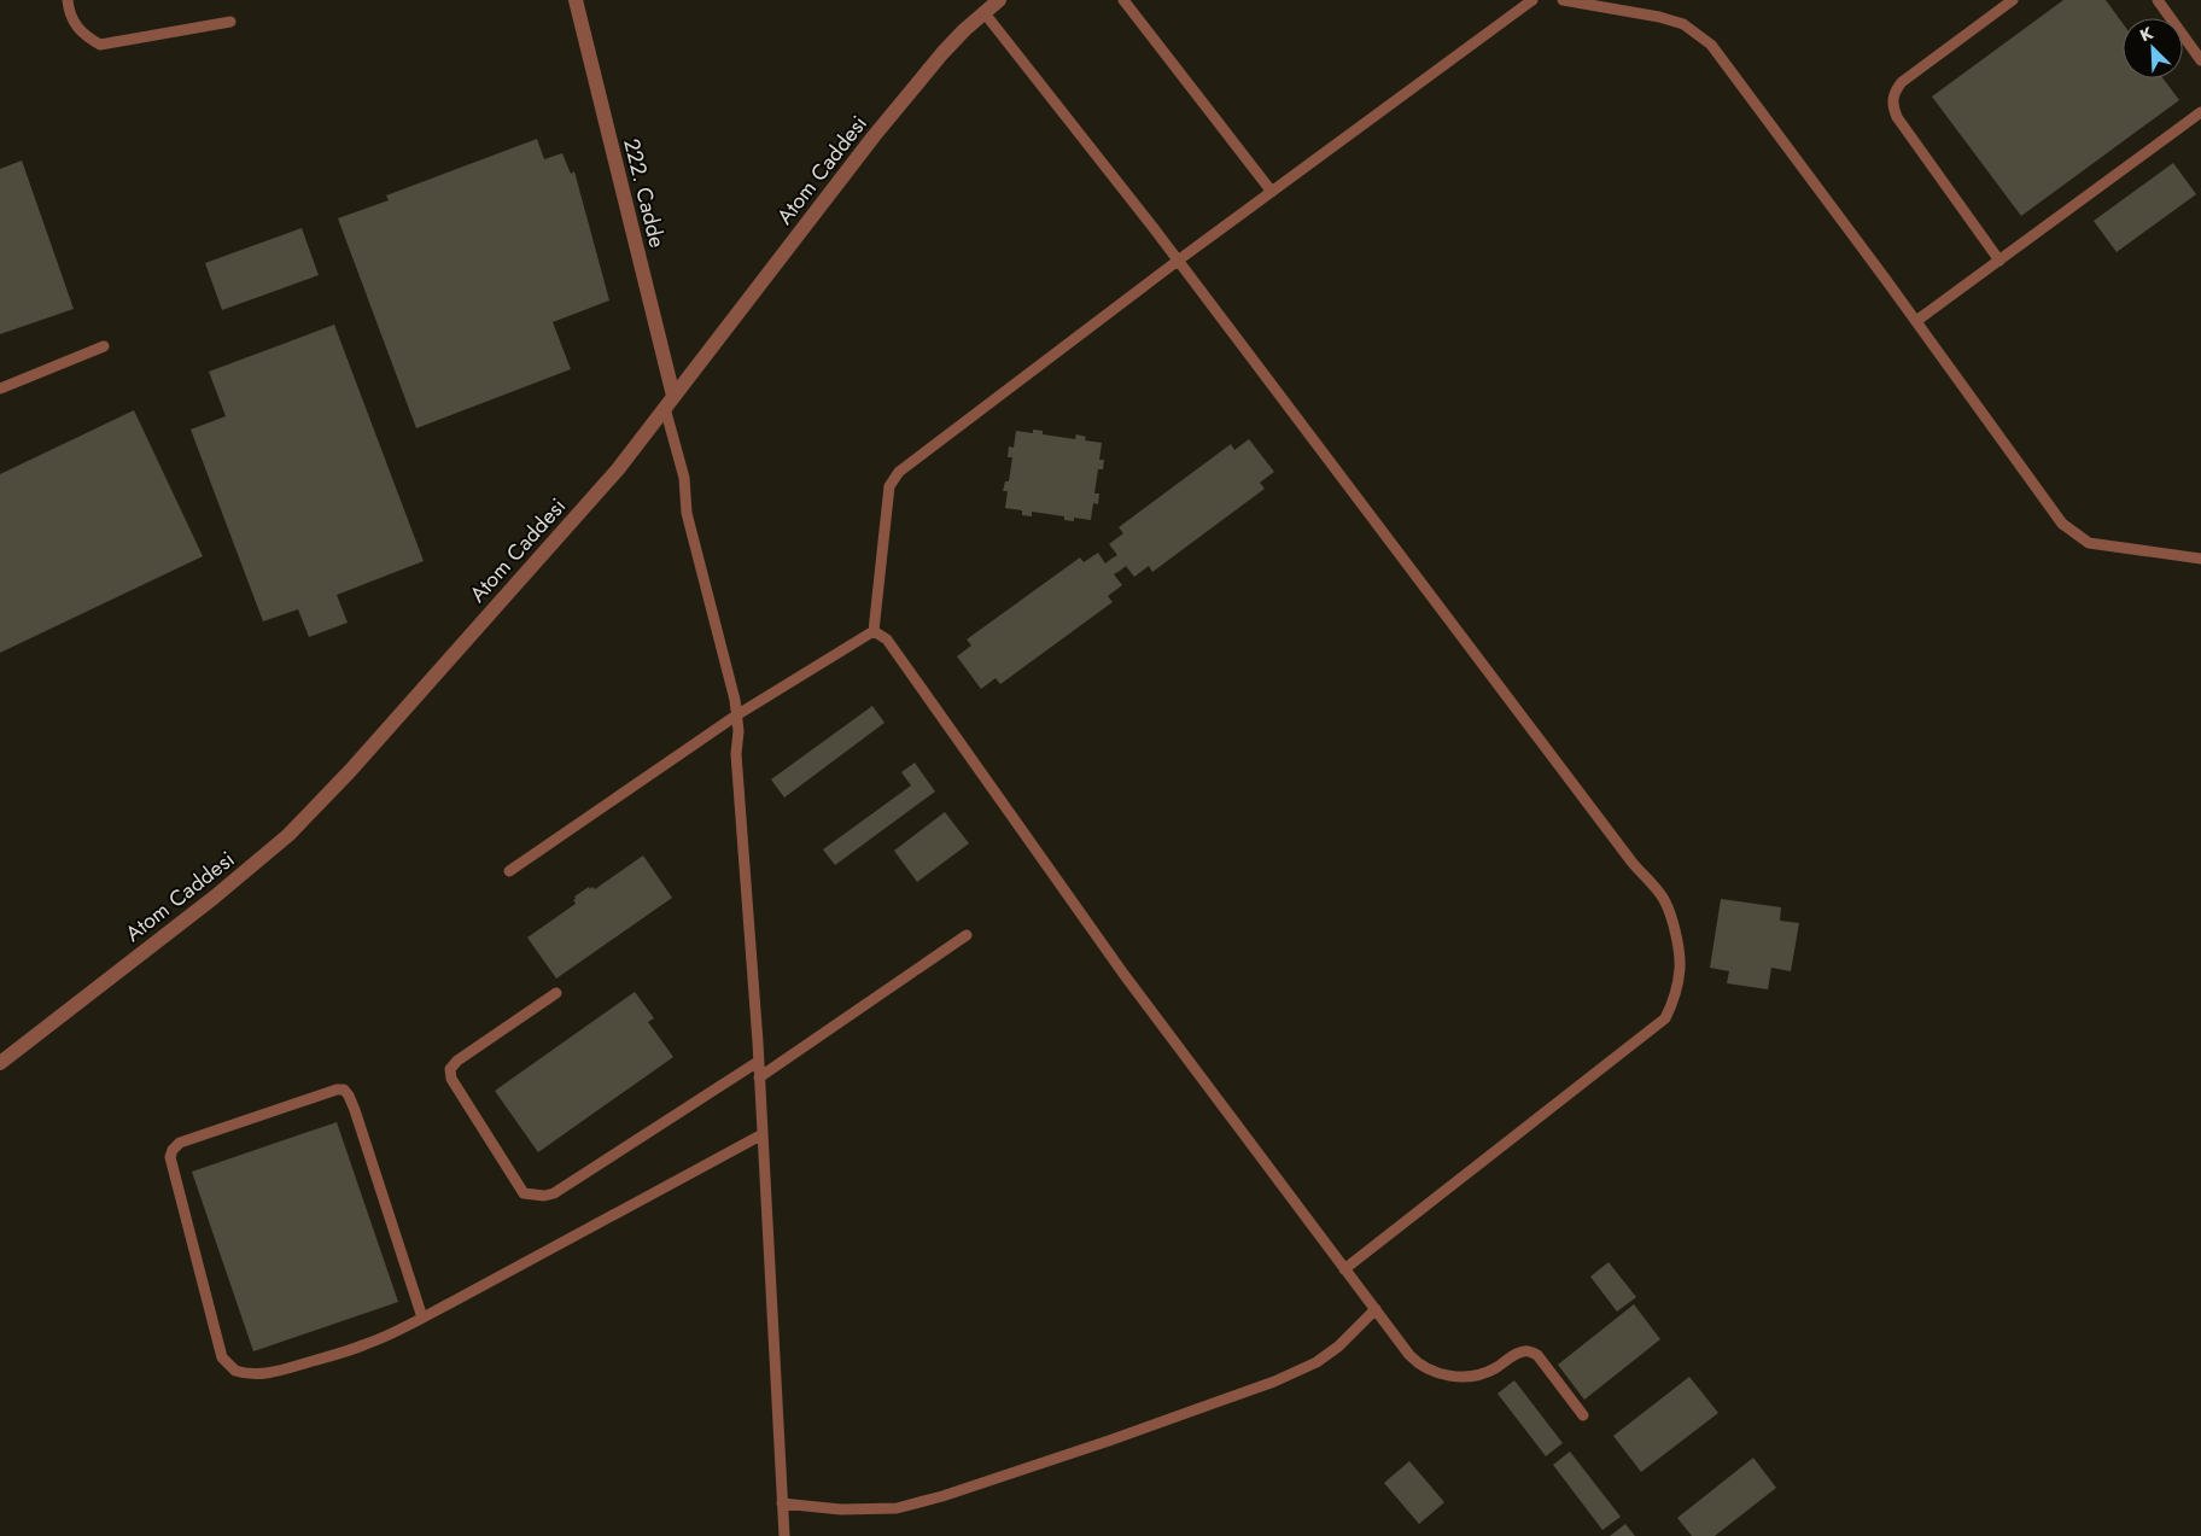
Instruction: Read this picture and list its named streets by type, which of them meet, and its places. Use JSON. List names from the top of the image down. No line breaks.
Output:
{"streets":{"street":["Atom Caddesi","222. Cadde"]},"crossings":[["Atom Caddesi","222. Cadde"]],"north":"top left"}
